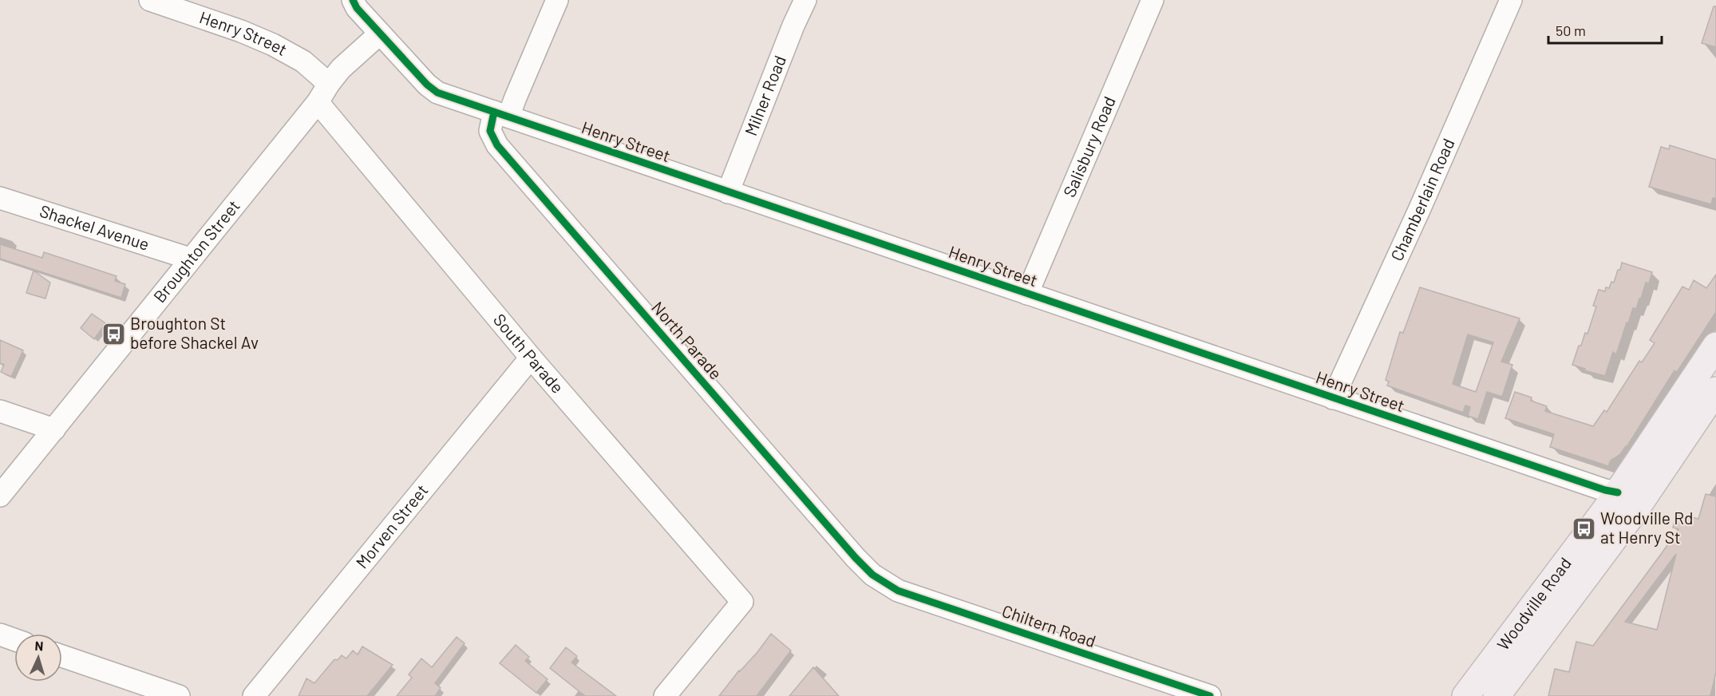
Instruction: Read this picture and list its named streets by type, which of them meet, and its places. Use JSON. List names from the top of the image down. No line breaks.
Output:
{"streets":{"main road":["Woodville Road"],"street":["Henry Street","Milner Road","Salisbury Road","Chamberlain Road","Shackel Avenue","Broughton Street","North Parade","South Parade","Morven Street","Chiltern Road"]},"crossings":[["Henry Street","Milner Road"],["Henry Street","Salisbury Road"],["Henry Street","Chamberlain Road"],["Henry Street","Broughton Street"],["Henry Street","North Parade"],["Henry Street","Woodville Road"],["Shackel Avenue","Broughton Street"],["Broughton Street","South Parade"],["North Parade","Chiltern Road"],["South Parade","Morven Street"]],"places":{"bus stop":["Broughton St before Shackel Av","Woodville Rd at Henry St"]},"scale_bar":"50 m","north":"top"}
